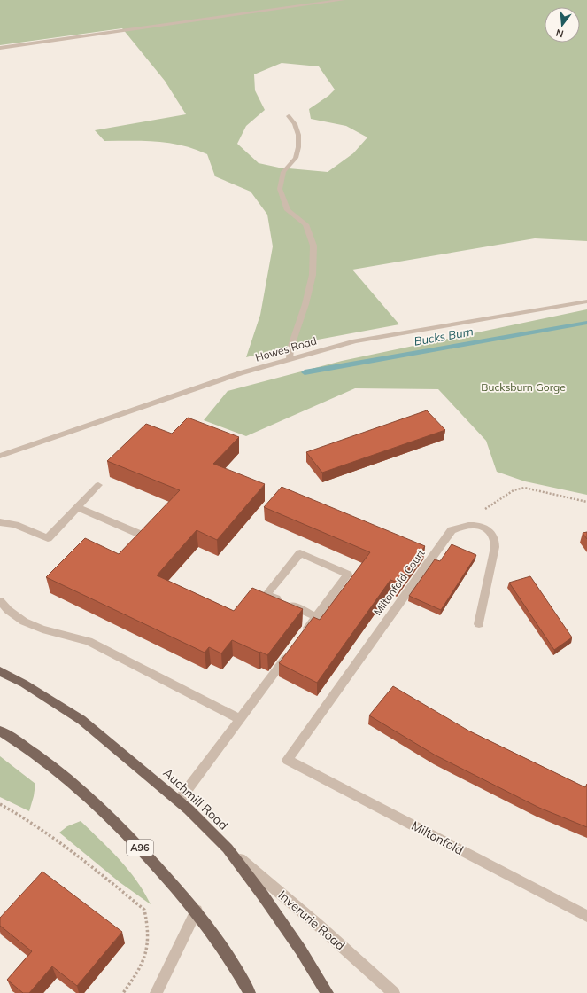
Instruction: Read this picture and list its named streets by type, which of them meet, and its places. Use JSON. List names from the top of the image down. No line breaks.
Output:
{"streets":{"main road":["Auchmill Road","A96"],"street":["Howes Road","Miltonfold Court","Miltonfold","Inverurie Road"]},"crossings":[["Miltonfold Court","Miltonfold"],["Auchmill Road","Inverurie Road"]],"water":["Bucks Burn"],"parks":["Bucksburn Gorge"],"north":"bottom"}
